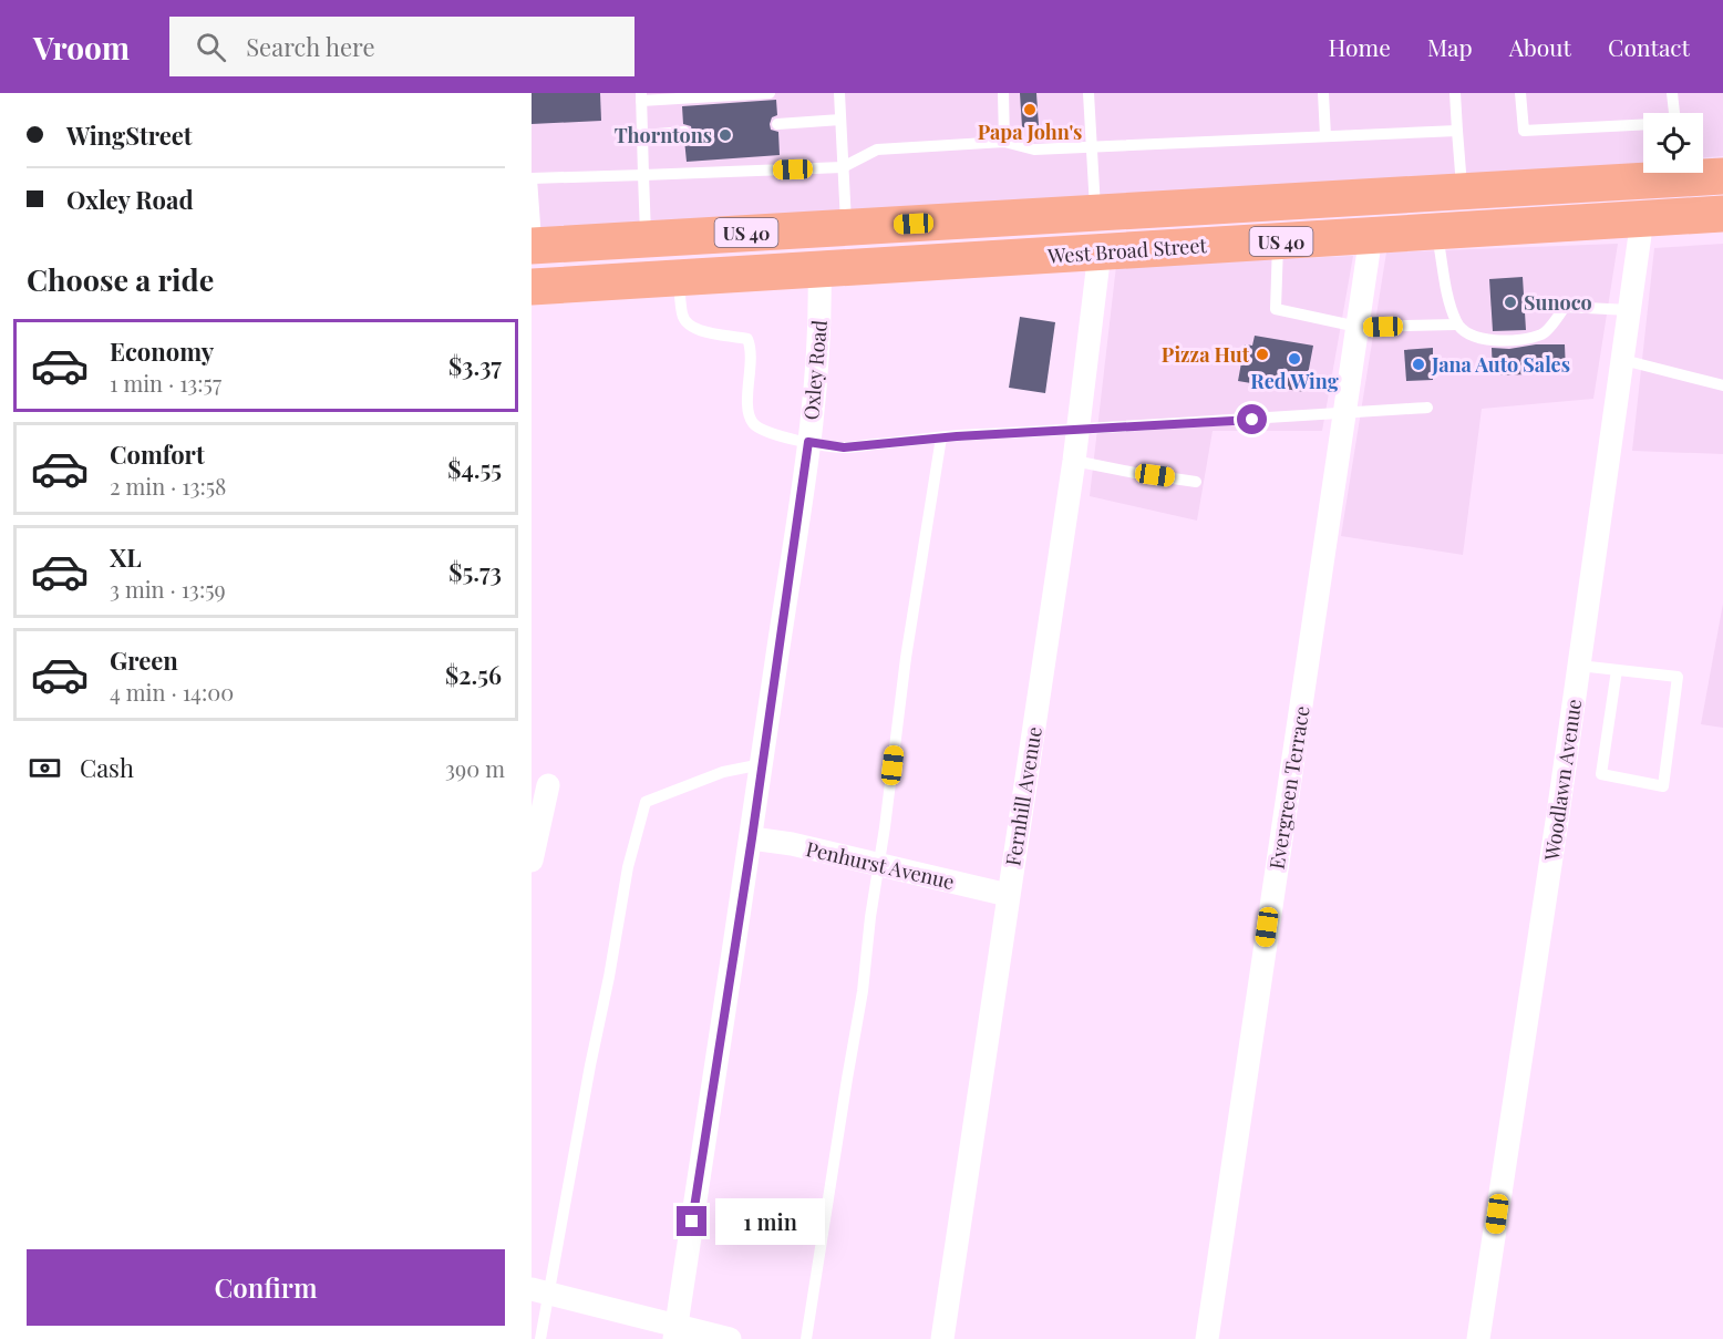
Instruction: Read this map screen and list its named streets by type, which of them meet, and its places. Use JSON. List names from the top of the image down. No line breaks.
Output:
{"streets":{"main road":["US 40","West Broad Street"],"street":["Oxley Road","Woodlawn Avenue","Evergreen Terrace","Fernhill Avenue","Penhurst Avenue"]},"crossings":[["West Broad Street","Oxley Road"],["West Broad Street","Woodlawn Avenue"],["West Broad Street","Evergreen Terrace"],["West Broad Street","Fernhill Avenue"],["Oxley Road","Penhurst Avenue"],["Fernhill Avenue","Penhurst Avenue"]],"places":["Papa John's","Thorntons","Sunoco","Pizza Hut","Red Wing","Jana Auto Sales"],"page":{"header":"Vroom","search":"Search here","nav":["Home","Map","About","Contact"],"banner":["WingStreet","Oxley Road"],"heading":"Choose a ride","list":[{"name":"Economy","note":"1 min · 13:57","value":"$3.37"},{"name":"Comfort","note":"2 min · 13:58","value":"$4.55"},{"name":"XL","note":"3 min · 13:59","value":"$5.73"},{"name":"Green","note":"4 min · 14:00","value":"$2.56"}],"pay":["Cash","390 m"],"bubble":"1 min","buttons":"Confirm"}}
